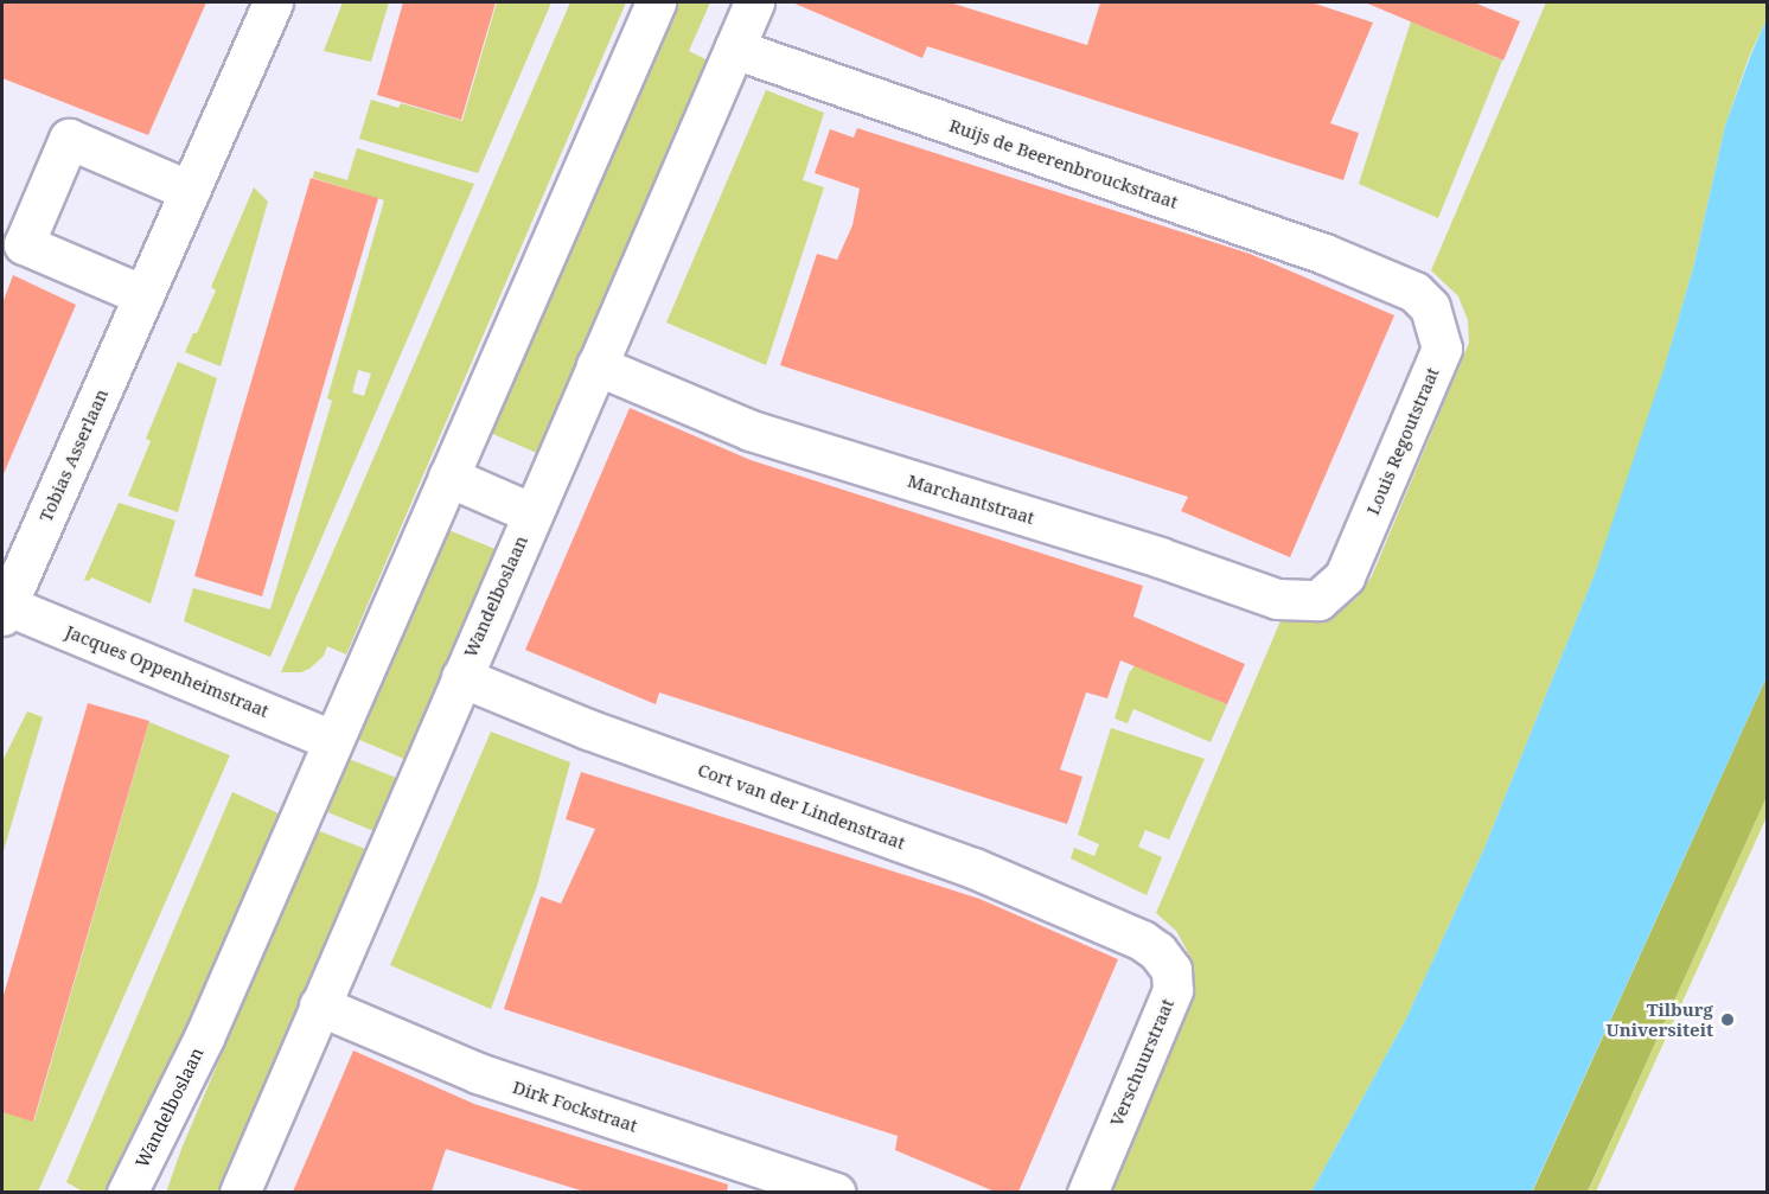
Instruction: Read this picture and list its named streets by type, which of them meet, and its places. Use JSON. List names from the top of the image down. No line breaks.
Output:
{"streets":{"street":["Ruijs de Beerenbrouckstraat","Louis Regoutstraat","Tobias Asserlaan","Marchantstraat","Wandelboslaan","Jacques Oppenheimstraat","Cort van der Lindenstraat","Verschuurstraat","Dirk Fockstraat"]},"crossings":[["Ruijs de Beerenbrouckstraat","Louis Regoutstraat"],["Ruijs de Beerenbrouckstraat","Wandelboslaan"],["Louis Regoutstraat","Marchantstraat"],["Tobias Asserlaan","Jacques Oppenheimstraat"],["Marchantstraat","Wandelboslaan"],["Wandelboslaan","Jacques Oppenheimstraat"],["Wandelboslaan","Cort van der Lindenstraat"],["Wandelboslaan","Dirk Fockstraat"],["Cort van der Lindenstraat","Verschuurstraat"]],"places":["Tilburg Universiteit"]}
